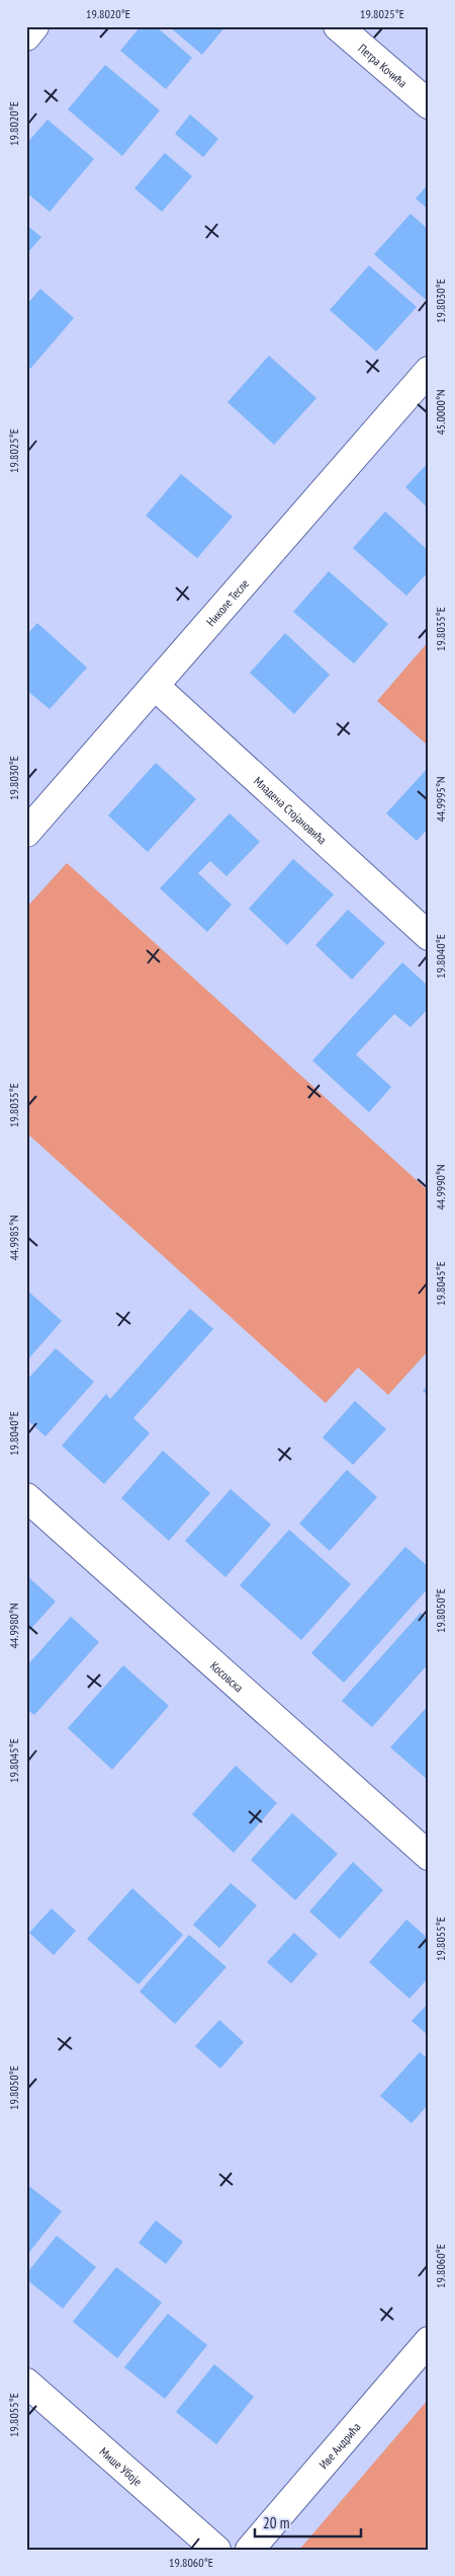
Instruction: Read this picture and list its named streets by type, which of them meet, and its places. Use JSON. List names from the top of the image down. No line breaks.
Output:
{"streets":{"street":["Петра Кочића","Николе Тесле","Младена Стојановића","Косовска","Иве Андрића","Мише Убоје"]},"crossings":[["Николе Тесле","Младена Стојановића"]],"scale_bar":"20 m","coordinates":["19.8020°E","19.8025°E","19.8030°E","45.0000°N","19.8035°E","44.9995°N","19.8040°E","44.9990°N","44.9985°N","19.8045°E","19.8050°E","44.9980°N","19.8055°E","19.8060°E"]}
